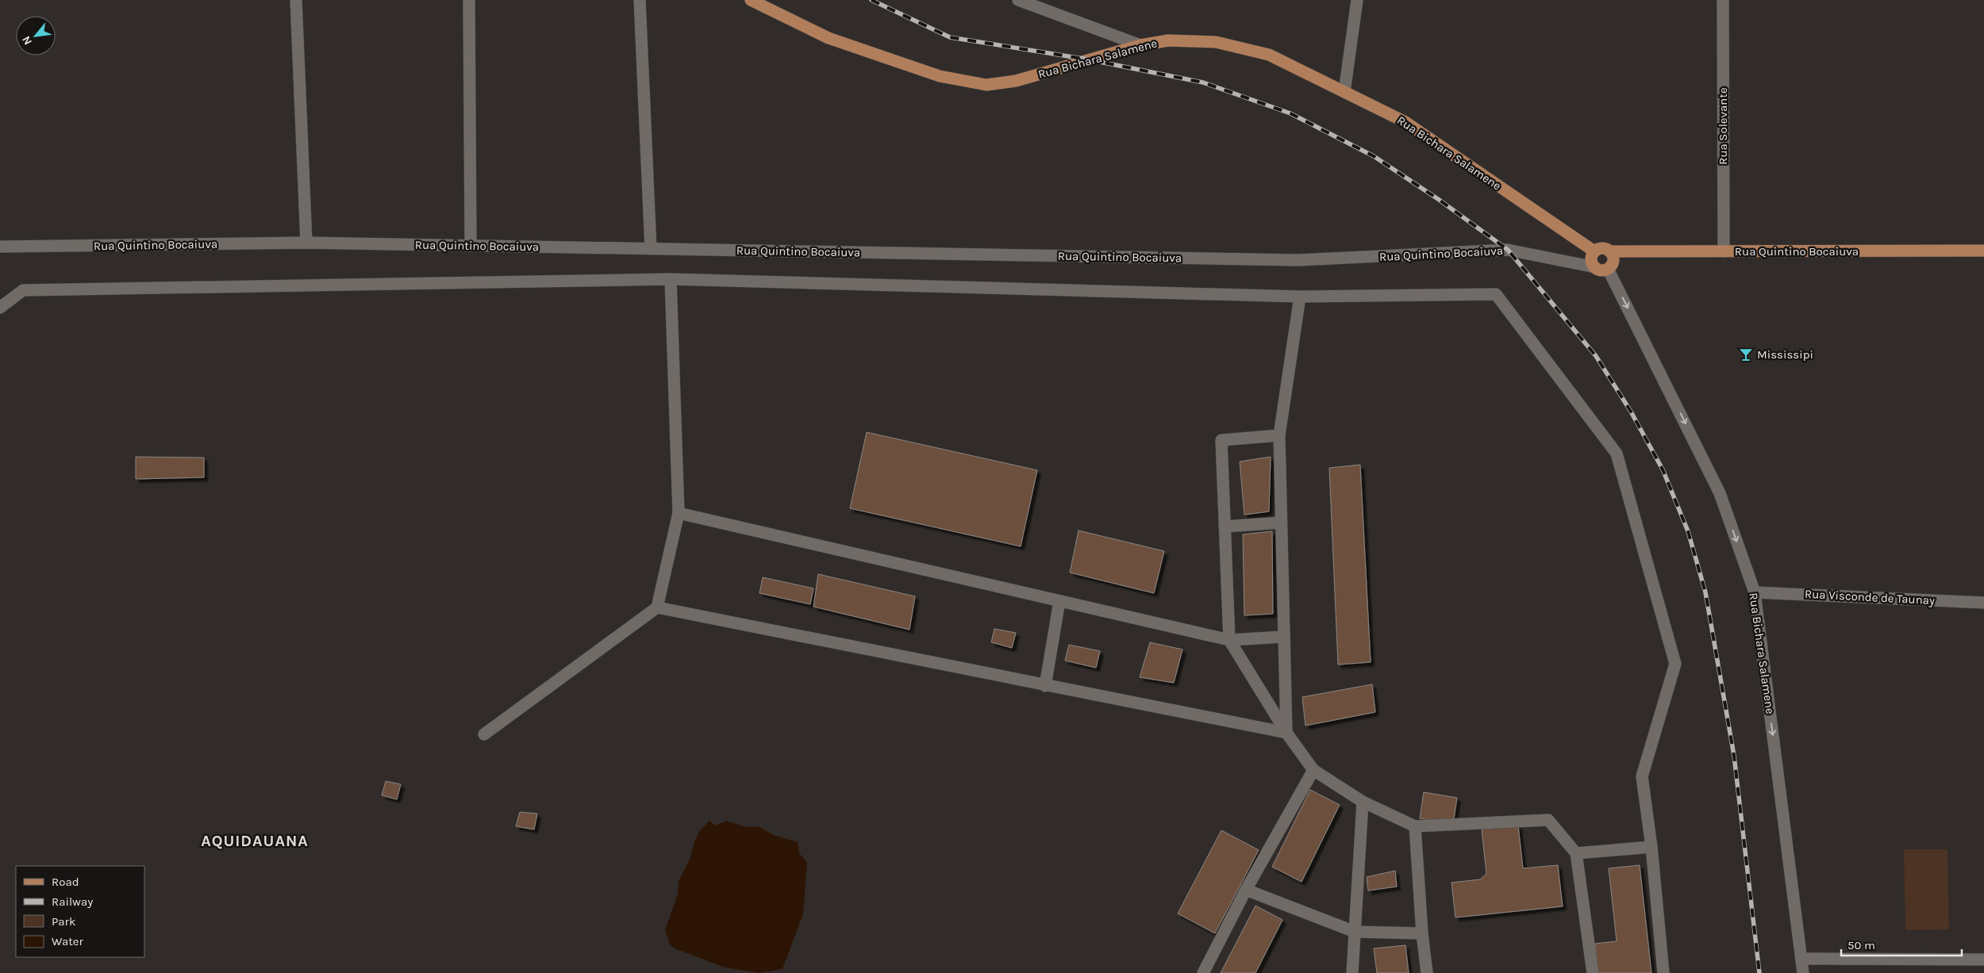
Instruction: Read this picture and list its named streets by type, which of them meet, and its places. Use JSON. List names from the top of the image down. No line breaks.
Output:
{"streets":{"main road":["Rua Bichara Salamene","Rua Quintino Bocaiuva"],"street":["Rua Solevante","Rua Visconde de Taunay"]},"crossings":[["Rua Bichara Salamene","Rua Quintino Bocaiuva"],["Rua Bichara Salamene","Rua Visconde de Taunay"],["Rua Solevante","Rua Quintino Bocaiuva"]],"one_way":["Rua Bichara Salamene"],"districts":["AQUIDAUANA"],"places":{"bar":["Mississipi"]},"legend":["Road","Railway","Park","Water"],"scale_bar":"50 m","north":"bottom left"}
